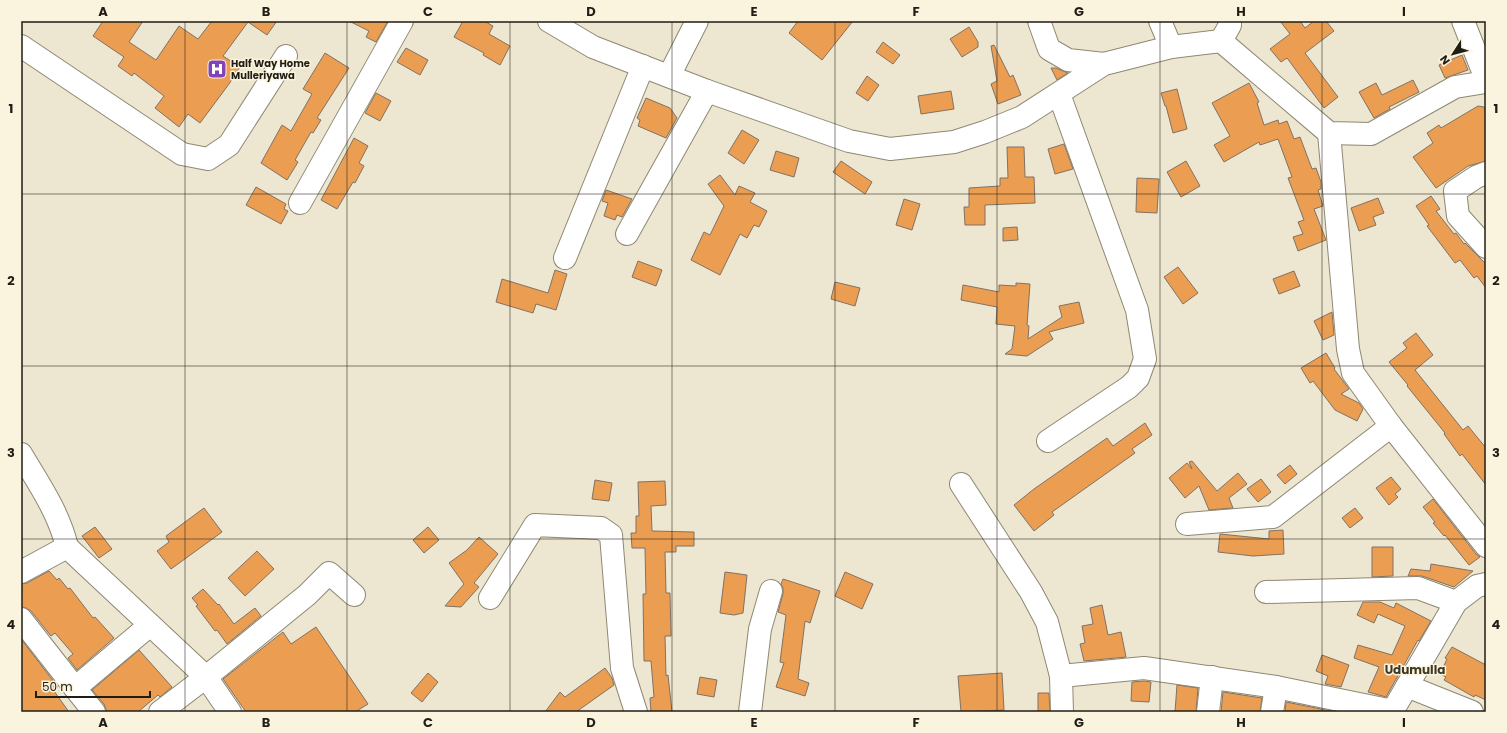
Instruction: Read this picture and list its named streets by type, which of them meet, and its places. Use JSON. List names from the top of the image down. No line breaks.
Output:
{"districts":["Udumulla"],"places":{"hospital":["Half Way Home Mulleriyawa"]},"scale_bar":"50 m","north":"bottom left","grid":{"columns":["A","B","C","D","E","F","G","H","I"],"rows":["1","2","3","4"]}}
